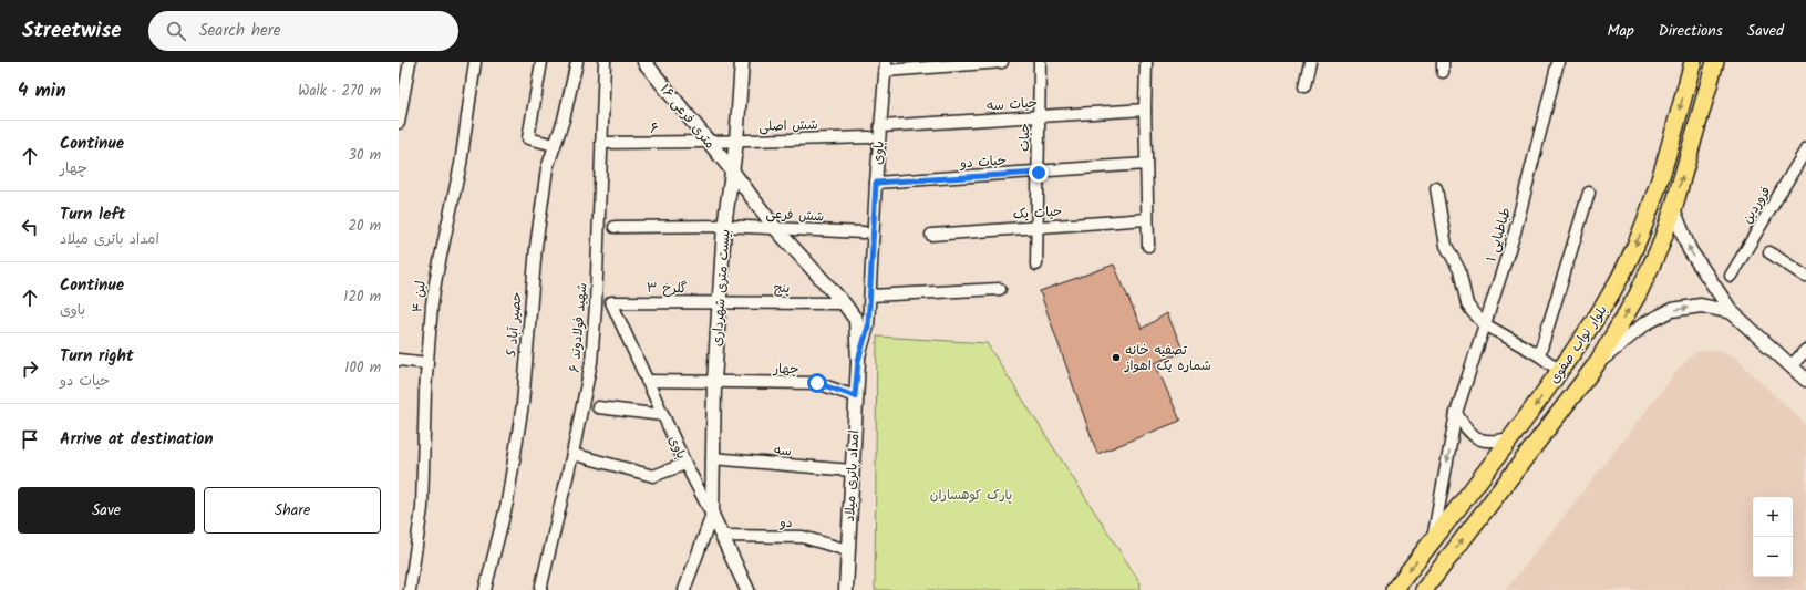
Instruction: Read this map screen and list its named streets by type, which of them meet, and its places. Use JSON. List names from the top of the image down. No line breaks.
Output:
{"streets":{"main road":["بلوار نواب صفوی"],"street":["حیات سه","۱۶ متری فرعی","شش اصلی","۶","حیات","باوی","حیات دو","فروردین","حیات یک","شش فرعی","طباطبایی ۱","گلرخ ۳","بیست متری شهرداری","پنج","لین ۴","حصیر آباد 5","شهید فولادوند ۶","چهار","سه","امداد باتری میلاد","دو"]},"crossings":[["حیات سه","حیات"],["حیات سه","باوی"],["۱۶ متری فرعی","شش اصلی"],["۱۶ متری فرعی","۶"],["۱۶ متری فرعی","باوی"],["۱۶ متری فرعی","شش فرعی"],["۱۶ متری فرعی","بیست متری شهرداری"],["۱۶ متری فرعی","پنج"],["۱۶ متری فرعی","امداد باتری میلاد"],["شش اصلی","۶"],["شش اصلی","بیست متری شهرداری"],["۶","شهید فولادوند ۶"],["حیات","حیات دو"],["حیات","حیات یک"],["باوی","حیات دو"],["باوی","گلرخ ۳"],["باوی","بیست متری شهرداری"],["باوی","چهار"],["باوی","امداد باتری میلاد"],["باوی","دو"],["شش فرعی","بیست متری شهرداری"],["طباطبایی ۱","بلوار نواب صفوی"],["گلرخ ۳","بیست متری شهرداری"],["گلرخ ۳","پنج"],["بیست متری شهرداری","پنج"],["بیست متری شهرداری","چهار"],["بیست متری شهرداری","سه"],["چهار","امداد باتری میلاد"],["سه","امداد باتری میلاد"],["امداد باتری میلاد","دو"]],"parks":["پارک کوهساران"],"places":["تصفیه خانه شماره یک اهواز"],"page":{"header":"Streetwise","search":"Search here","nav":["Map","Directions","Saved"],"heading":["4 min","Walk · 270 m"],"list":[["Continue","چهار","30 m"],["Turn left","امداد باتری میلاد","20 m"],["Continue","باوی","120 m"],["Turn right","حیات دو","100 m"],"Arrive at destination"],"buttons":["Save","Share"],"map_buttons":["+","−"]}}
